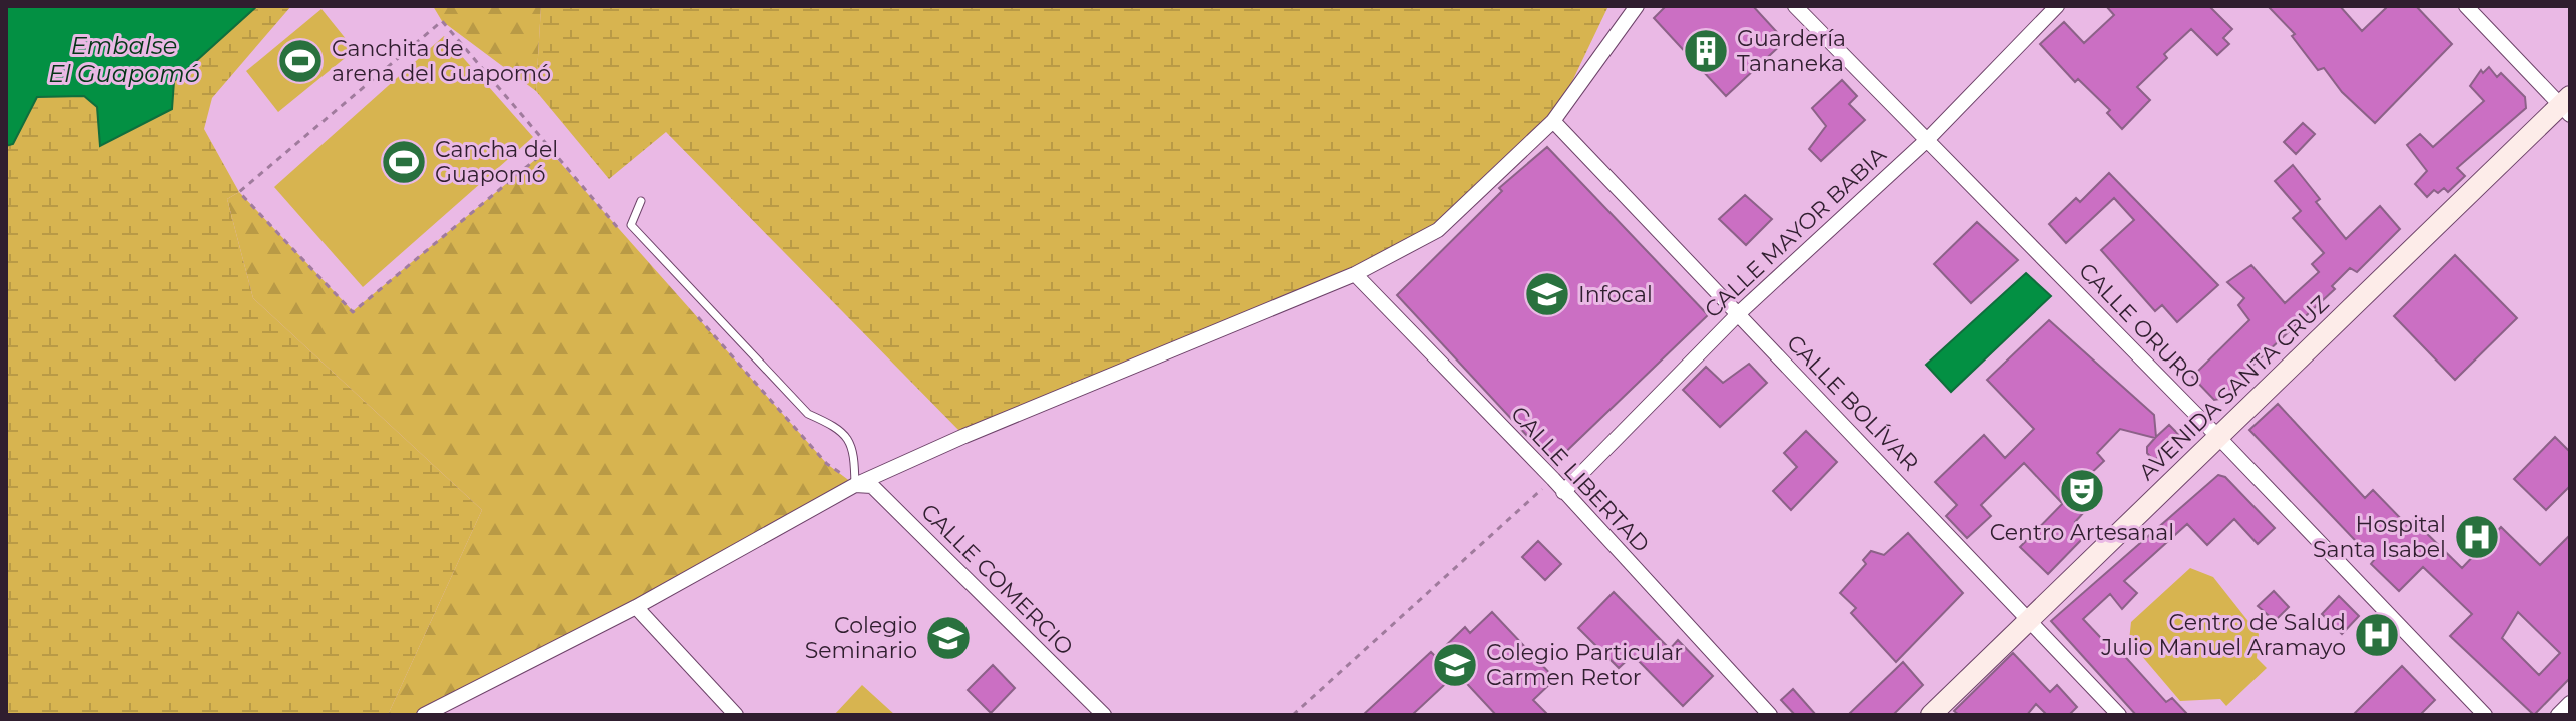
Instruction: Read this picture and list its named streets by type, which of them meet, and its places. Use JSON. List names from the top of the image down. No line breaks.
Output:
{"streets":{"main road":["AVENIDA SANTA CRUZ"],"street":["CALLE MAYOR BABIA","CALLE ORURO","CALLE BOLÍVAR","CALLE LIBERTAD","CALLE COMERCIO"]},"crossings":[["CALLE MAYOR BABIA","CALLE ORURO"],["CALLE MAYOR BABIA","CALLE BOLÍVAR"],["CALLE MAYOR BABIA","CALLE LIBERTAD"],["CALLE ORURO","AVENIDA SANTA CRUZ"],["AVENIDA SANTA CRUZ","CALLE BOLÍVAR"]],"water":["Embalse El Guapomó"],"places":{"building":["Guardería Tananeka"],"sports":["Canchita de arena del Guapomó","Cancha del Guapomó"],"school or university":["Infocal","Colegio Seminario","Colegio Particular Carmen Retor"],"theatre":["Centro Artesanal"],"hospital":["Hospital Santa Isabel","Centro de Salud Julio Manuel Aramayo"]}}
